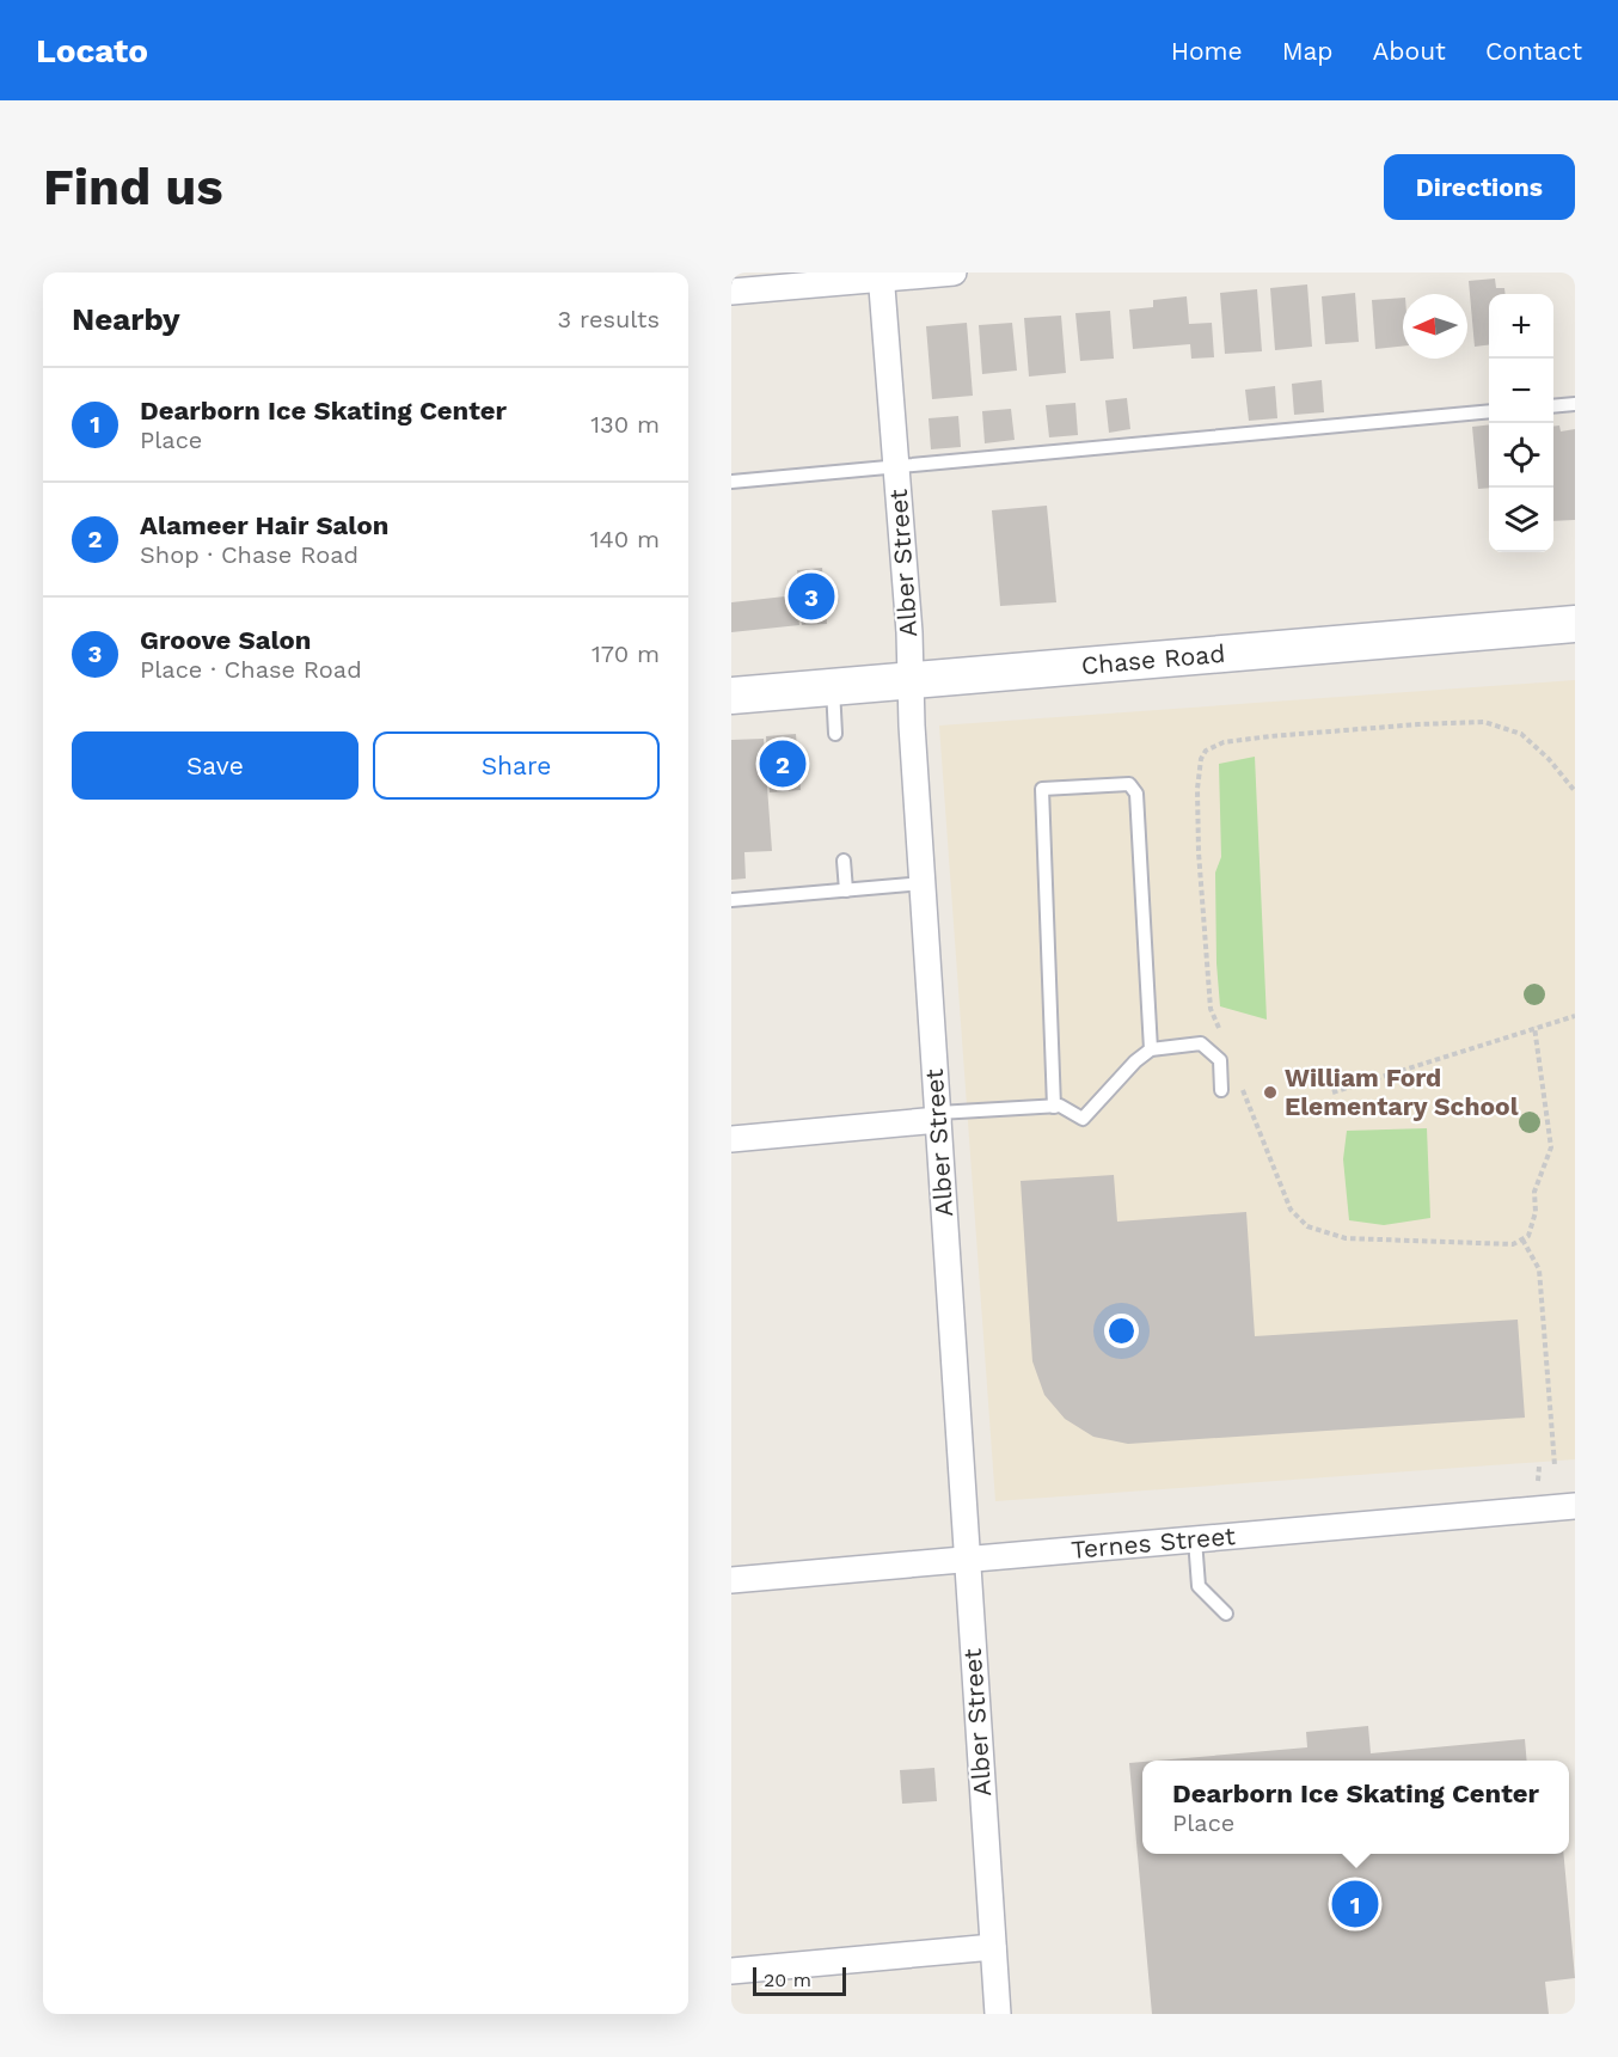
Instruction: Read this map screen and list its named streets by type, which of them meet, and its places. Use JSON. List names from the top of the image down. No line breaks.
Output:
{"streets":{"street":["Alber Street","Chase Road","Ternes Street"]},"crossings":[["Alber Street","Chase Road"],["Alber Street","Ternes Street"]],"places":["William Ford Elementary School"],"scale_bar":"20 m","north":"left","page":{"header":"Locato","nav":["Home","Map","About","Contact"],"buttons":["Directions",["Save","Share"]],"title":"Find us","heading":["Nearby","3 results"],"map_buttons":["+","−"],"list":[{"mark":"1","name":"Dearborn Ice Skating Center","note":"Place","value":"130 m"},{"mark":"2","name":"Alameer Hair Salon","note":"Shop · Chase Road","value":"140 m"},{"mark":"3","name":"Groove Salon","note":"Place · Chase Road","value":"170 m"}],"pins":["3","2","1"],"popup":["Dearborn Ice Skating Center","Place"],"scale":"20 m"}}
